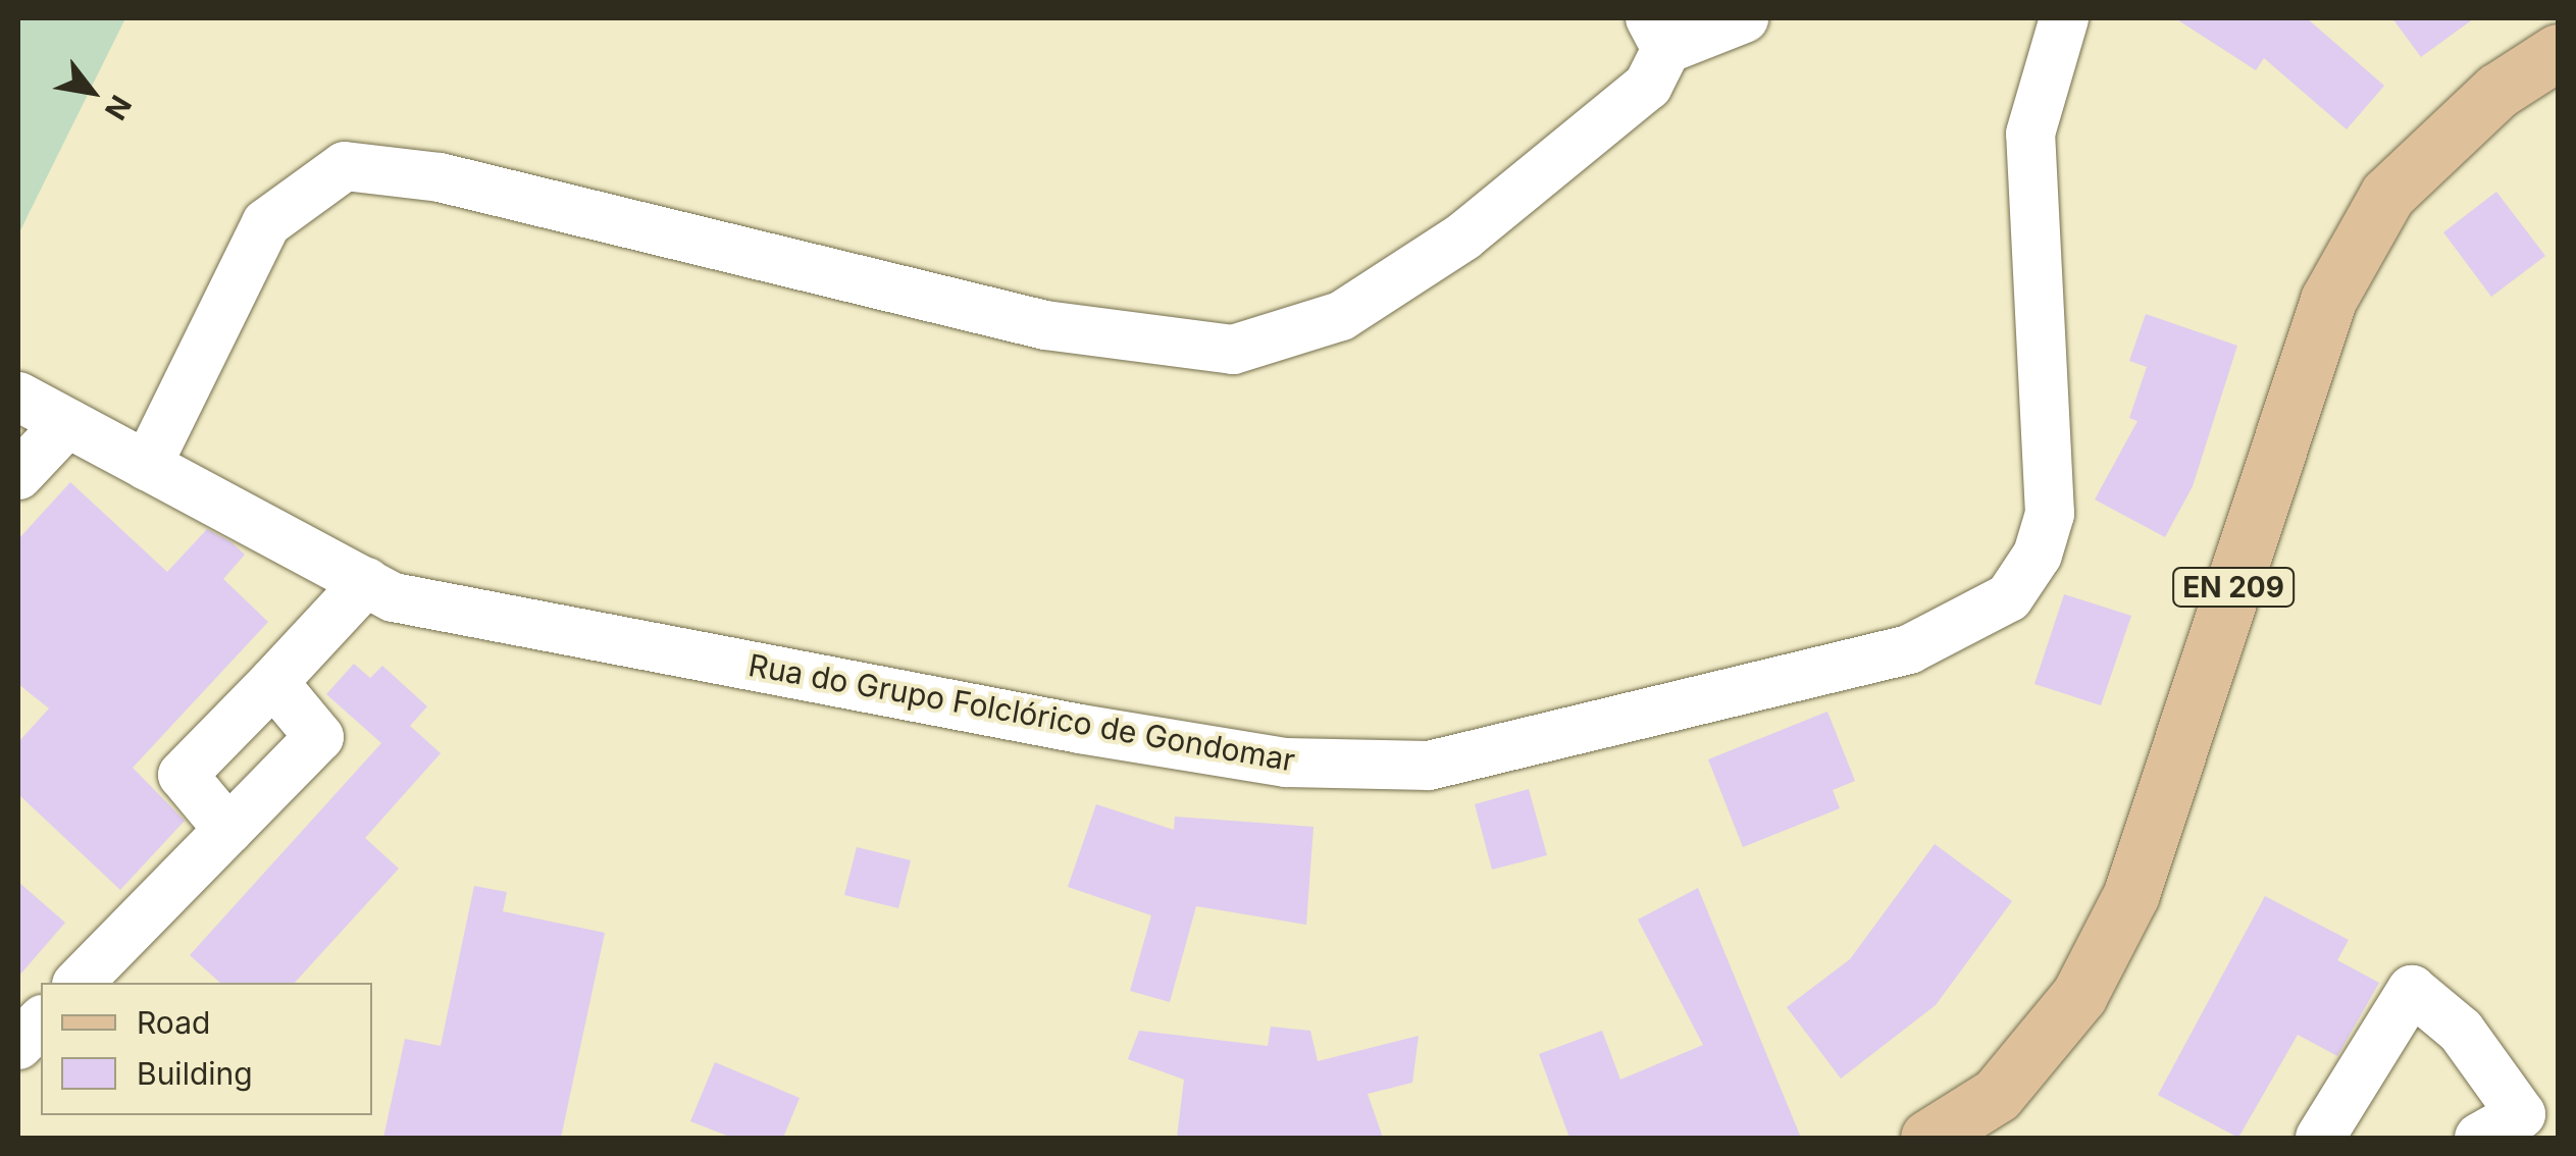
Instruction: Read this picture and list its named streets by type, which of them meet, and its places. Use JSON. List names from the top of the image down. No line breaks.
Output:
{"streets":{"main road":["EN 209"],"street":["Rua do Grupo Folclórico de Gondomar"]},"legend":["Road","Building"],"north":"bottom right"}
